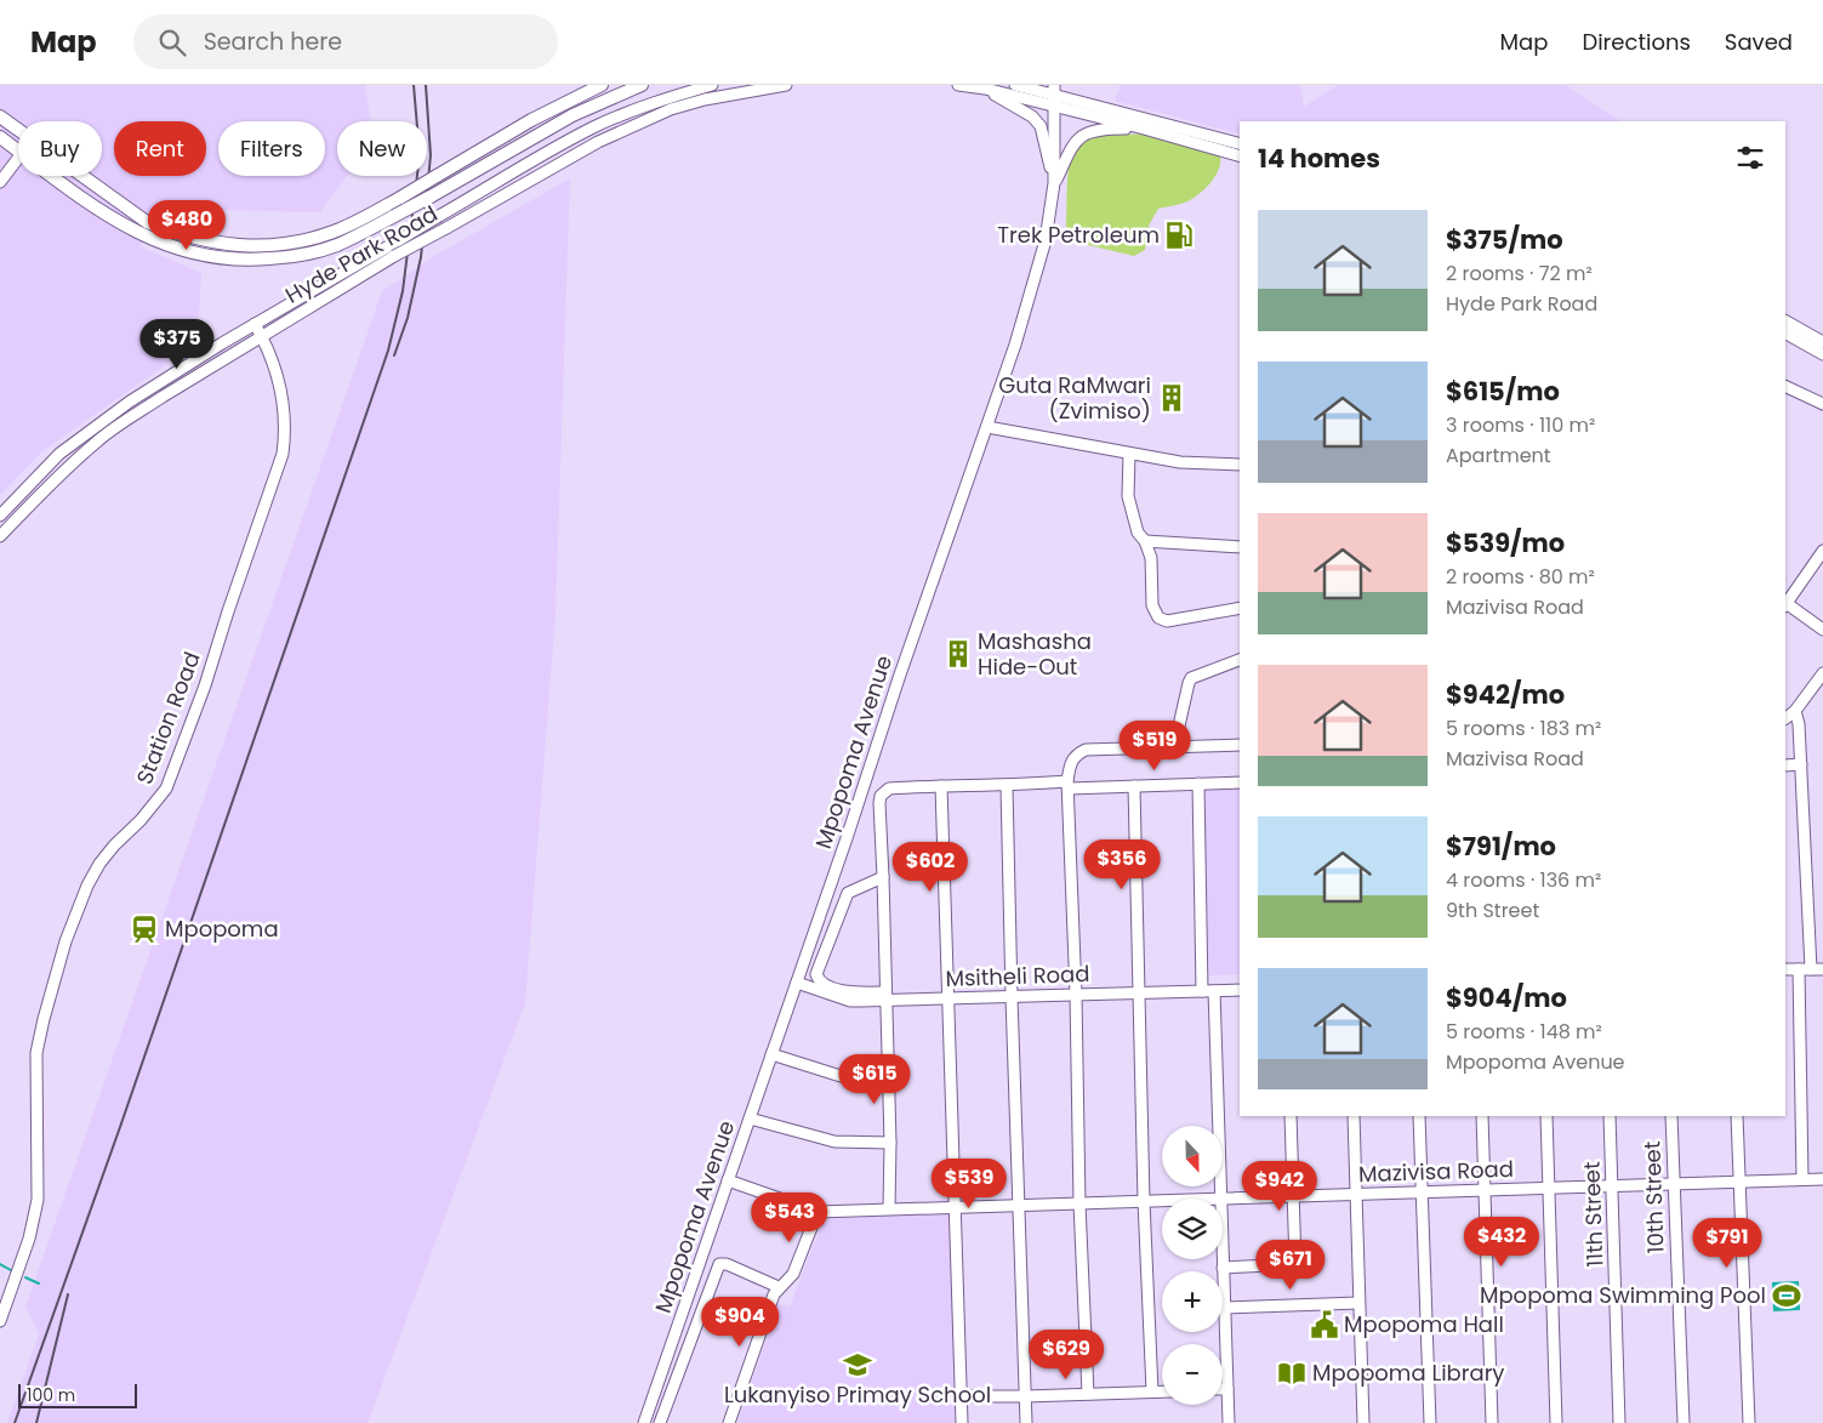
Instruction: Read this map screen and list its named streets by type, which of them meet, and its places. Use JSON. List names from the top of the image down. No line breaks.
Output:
{"streets":{"street":["Hyde Park Road","Station Road","Mpopoma Avenue","Msitheli Road","Mazivisa Road","10th Street","11th Street"]},"crossings":[["Hyde Park Road","Station Road"],["Mpopoma Avenue","Msitheli Road"],["Mpopoma Avenue","Mazivisa Road"],["Mazivisa Road","10th Street"],["Mazivisa Road","11th Street"]],"places":{"fuel station":["Trek Petroleum"],"building":["Guta RaMwari (Zvimiso)","Mashasha Hide-Out"],"station":["Mpopoma"],"sports":["Mpopoma Swimming Pool"],"public building":["Mpopoma Hall"],"school or university":["Lukanyiso Primay School"],"library":["Mpopoma Library"]},"scale_bar":"100 m","north":"bottom","page":{"header":"Map","search":"Search here","nav":["Map","Directions","Saved"],"chip":["Buy","Rent","Filters","New"],"heading":"14 homes","list":[{"name":"$375/mo","note":"2 rooms · 72 m² · Hyde Park Road"},{"name":"$615/mo","note":"3 rooms · 110 m² · Apartment"},{"name":"$539/mo","note":"2 rooms · 80 m² · Mazivisa Road"},{"name":"$942/mo","note":"5 rooms · 183 m² · Mazivisa Road"},{"name":"$791/mo","note":"4 rooms · 136 m² · 9th Street"},{"name":"$904/mo","note":"5 rooms · 148 m² · Mpopoma Avenue"}],"price":["$480","$375","$519","$356","$602","$615","$539","$942","$543","$432","$791","$671","$904","$629"],"map_buttons":["+","−"],"scale":"100 m"}}
